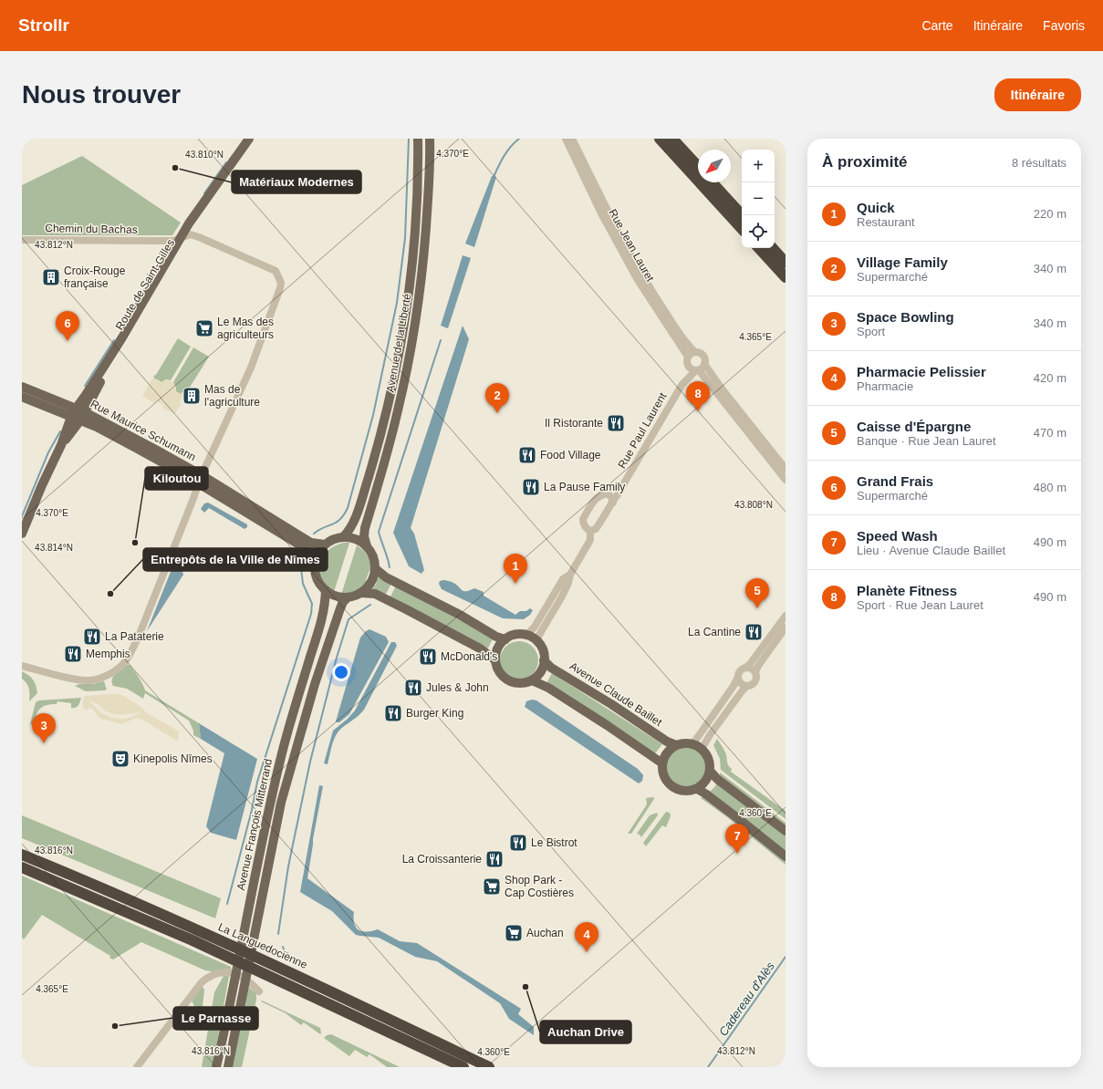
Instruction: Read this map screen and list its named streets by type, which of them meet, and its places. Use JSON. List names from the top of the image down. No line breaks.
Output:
{"streets":{"highway":["La Languedocienne"],"main road":["Route de Saint-Gilles","Avenue de la Liberté","Rue Maurice Schumann","Avenue Claude Baillet","Avenue François Mitterrand"],"street":["Chemin du Bachas","Rue Jean Lauret","Rue Paul Laurent"]},"crossings":[["Chemin du Bachas","Route de Saint-Gilles"],["Rue Jean Lauret","Rue Paul Laurent"],["Route de Saint-Gilles","Rue Maurice Schumann"],["Avenue de la Liberté","Rue Maurice Schumann"],["Avenue de la Liberté","Avenue François Mitterrand"],["Rue Maurice Schumann","Avenue François Mitterrand"]],"water":["Cadereau d'Alès"],"places":{"other":["Matériaux Modernes","Kiloutou","Entrepôts de la Ville de Nîmes","Auchan Drive","Le Parnasse"],"building":["Croix-Rouge française","Mas de l'agriculture"],"supermarket":["Le Mas des agriculteurs","Shop Park - Cap Costières","Auchan"],"restaurant":["Il Ristorante","Food Village","La Pause Family","La Cantine","La Pataterie","Memphis","McDonald's","Jules & John","Burger King","Le Bistrot","La Croissanterie"],"theatre":["Kinepolis Nîmes"]},"north":"bottom left","page":{"header":"Strollr","nav":["Carte","Itinéraire","Favoris"],"buttons":"Itinéraire","title":"Nous trouver","heading":["À proximité","8 résultats"],"map_buttons":["+","−"],"list":[{"mark":"1","name":"Quick","note":"Restaurant","value":"220 m"},{"mark":"2","name":"Village Family","note":"Supermarché","value":"340 m"},{"mark":"3","name":"Space Bowling","note":"Sport","value":"340 m"},{"mark":"4","name":"Pharmacie Pelissier","note":"Pharmacie","value":"420 m"},{"mark":"5","name":"Caisse d'Épargne","note":"Banque · Rue Jean Lauret","value":"470 m"},{"mark":"6","name":"Grand Frais","note":"Supermarché","value":"480 m"},{"mark":"7","name":"Speed Wash","note":"Lieu · Avenue Claude Baillet","value":"490 m"},{"mark":"8","name":"Planète Fitness","note":"Sport · Rue Jean Lauret","value":"490 m"}],"pins":["6","8","2","1","5","3","7","4"]},"coordinates":["4.370°E","43.810°N","43.812°N","4.365°E","43.808°N","43.814°N","4.360°E","43.816°N"]}
